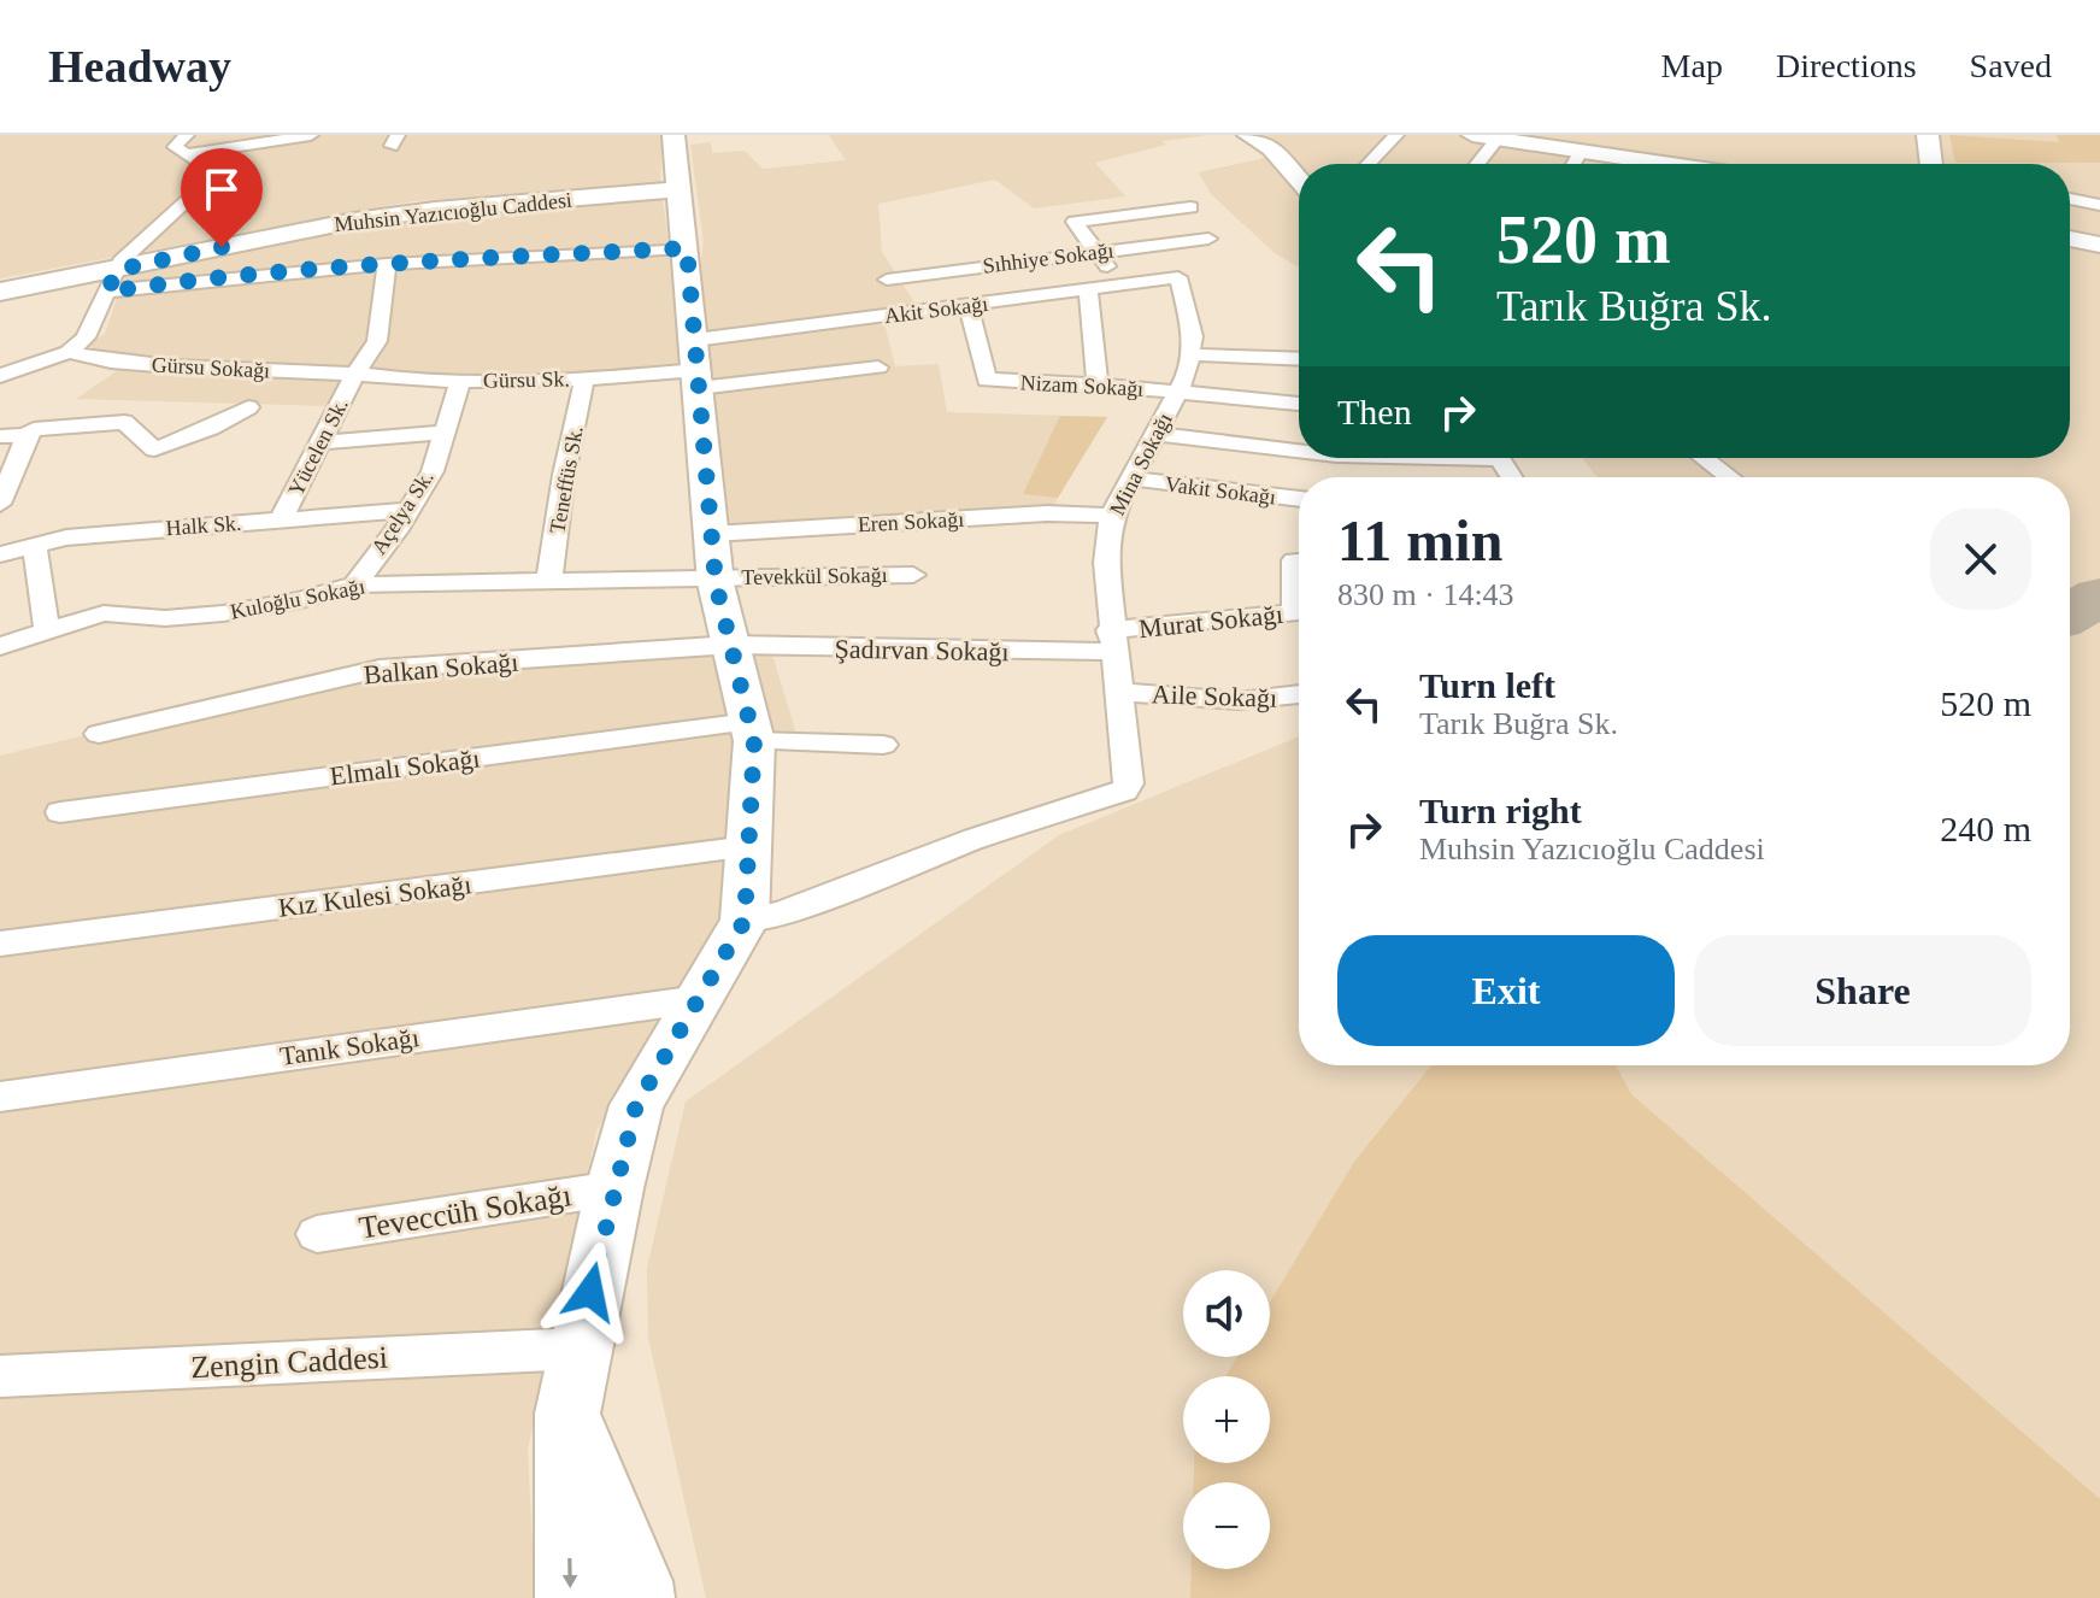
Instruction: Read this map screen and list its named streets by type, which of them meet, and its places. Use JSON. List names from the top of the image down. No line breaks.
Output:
{"streets":{"main road":["Muhsin Yazıcıoğlu Caddesi"],"street":["Sıhhiye Sokağı","Akit Sokağı","Gürsu Sokağı","Gürsu Sk.","Nizam Sokağı","Yücelen Sk.","Mina Sokağı","Teneffüs Sk.","Vakit Sokağı","Açelya Sk.","Eren Sokağı","Halk Sk.","Tevekkül Sokağı","Kuloğlu Sokağı","Murat Sokağı","Şadırvan Sokağı","Balkan Sokağı","Aile Sokağı","Elmalı Sokağı","Kız Kulesi Sokağı","Tanık Sokağı","Teveccüh Sokağı","Zengin Caddesi"]},"crossings":[["Akit Sokağı","Gürsu Sk."],["Akit Sokağı","Nizam Sokağı"],["Akit Sokağı","Mina Sokağı"],["Gürsu Sokağı","Gürsu Sk."],["Gürsu Sokağı","Yücelen Sk."],["Gürsu Sk.","Yücelen Sk."],["Gürsu Sk.","Teneffüs Sk."],["Gürsu Sk.","Açelya Sk."],["Nizam Sokağı","Mina Sokağı"],["Yücelen Sk.","Halk Sk."],["Mina Sokağı","Vakit Sokağı"],["Mina Sokağı","Eren Sokağı"],["Mina Sokağı","Murat Sokağı"],["Mina Sokağı","Şadırvan Sokağı"],["Mina Sokağı","Aile Sokağı"],["Teneffüs Sk.","Kuloğlu Sokağı"],["Açelya Sk.","Halk Sk."],["Açelya Sk.","Kuloğlu Sokağı"],["Tevekkül Sokağı","Kuloğlu Sokağı"],["Murat Sokağı","Şadırvan Sokağı"],["Şadırvan Sokağı","Balkan Sokağı"]],"page":{"header":"Headway","nav":["Map","Directions","Saved"],"turn":["520 m","Tarık Buğra Sk."],"then":"Then","heading":["11 min","830 m · 14:43"],"list":[{"name":"Turn left","note":"Tarık Buğra Sk.","value":"520 m"},{"name":"Turn right","note":"Muhsin Yazıcıoğlu Caddesi","value":"240 m"}],"buttons":["Exit","Share"],"map_buttons":["+","−"]}}
